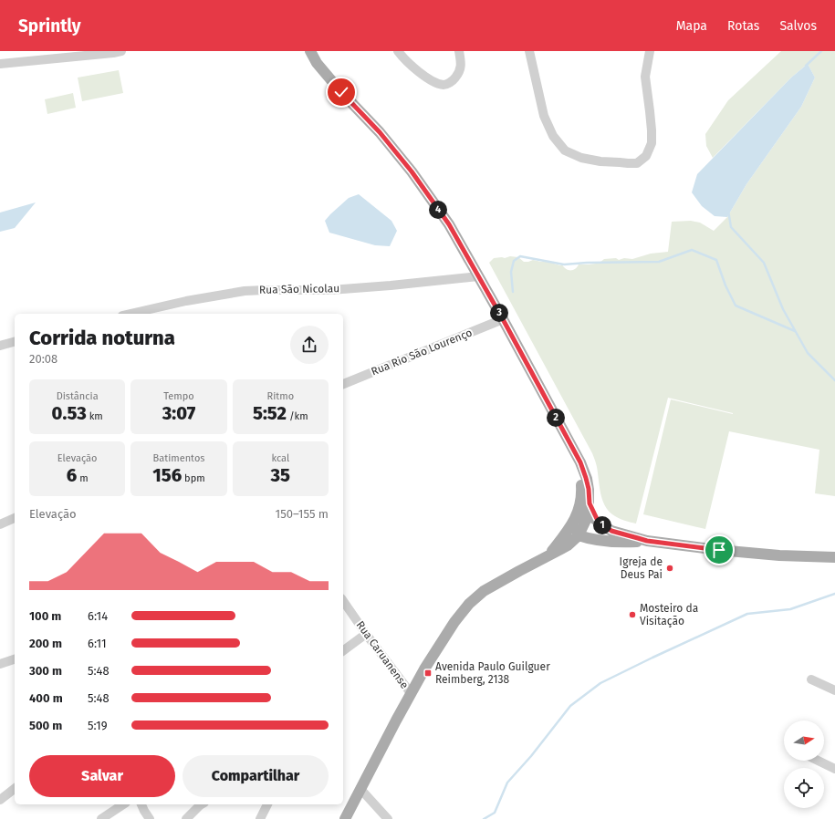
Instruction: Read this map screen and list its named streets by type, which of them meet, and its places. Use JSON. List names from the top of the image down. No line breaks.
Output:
{"streets":{"street":["Rua São Nicolau","Rua Rio São Lourenço","Rua Caruanense"]},"places":{"other":["Igreja de Deus Pai","Mosteiro da Visitação"],"transit":["Avenida Paulo Guilguer Reimberg, 2138"]},"north":"right","page":{"header":"Sprintly","nav":["Mapa","Rotas","Salvos"],"pins":["4","3","2","1"],"heading":["Corrida noturna","20:08"],"stats":[["Distância","0.53 km"],["Tempo","3:07"],["Ritmo","5:52 /km"],["Elevação","6 m"],["Batimentos","156 bpm"],["kcal","35"]],"chart":["Elevação","150–155 m"],"list":[{"name":"100 m","note":"6:14"},{"name":"200 m","note":"6:11"},{"name":"300 m","note":"5:48"},{"name":"400 m","note":"5:48"},{"name":"500 m","note":"5:19"}],"buttons":["Salvar","Compartilhar"]}}
